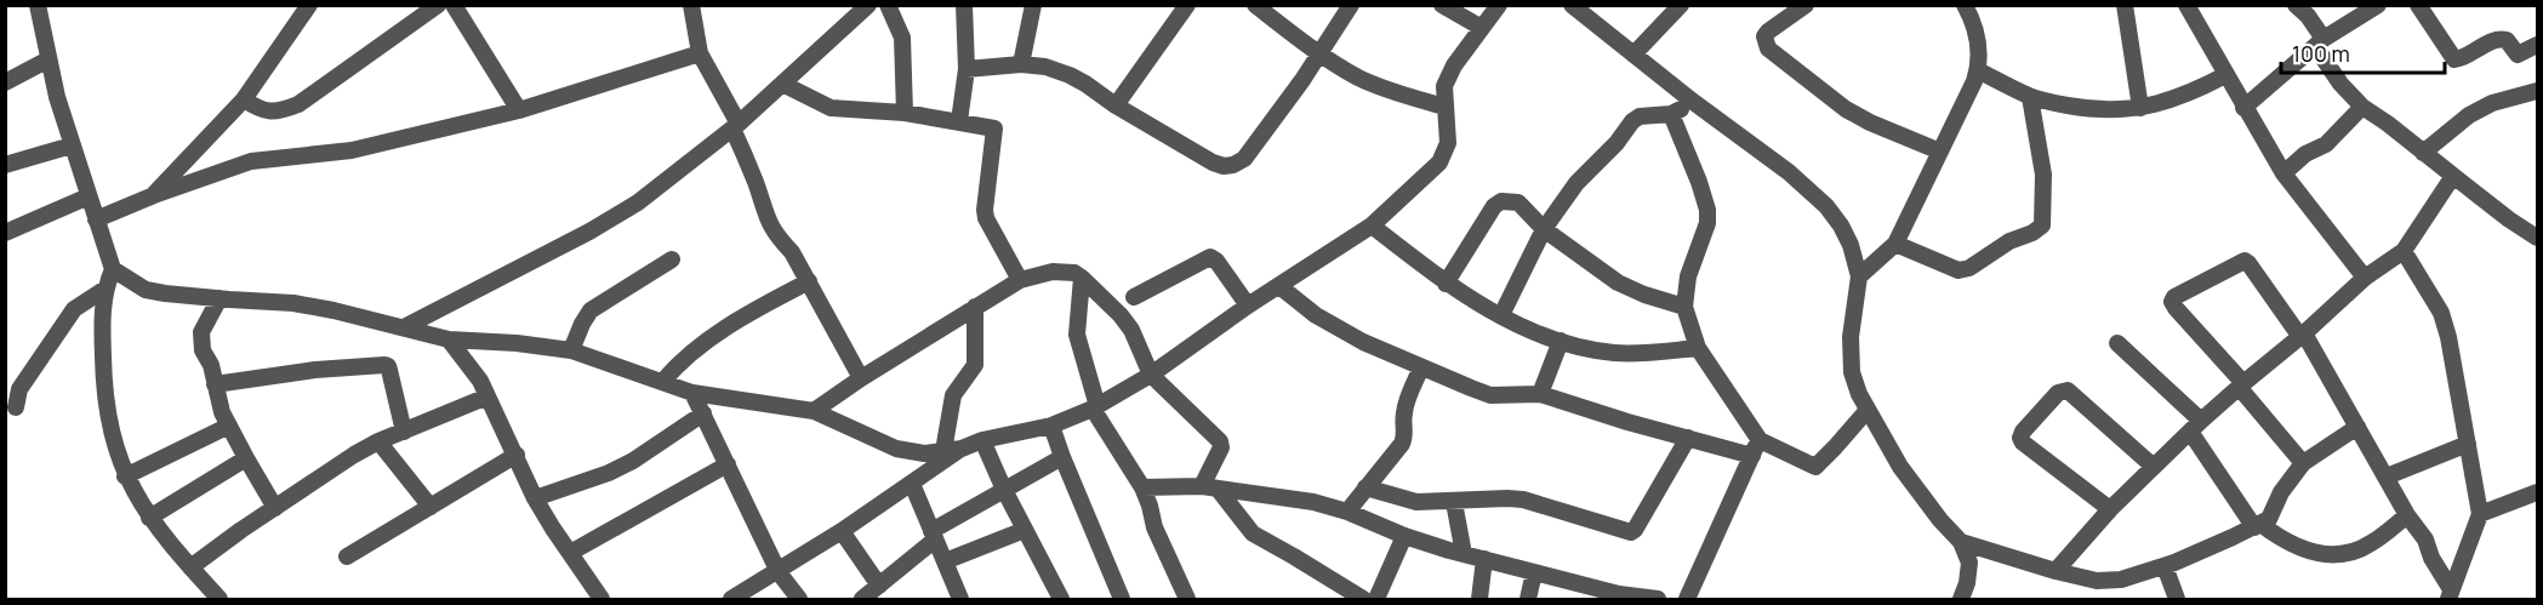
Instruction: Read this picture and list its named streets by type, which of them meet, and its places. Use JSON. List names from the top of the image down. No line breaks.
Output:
{"scale_bar":"100 m"}
